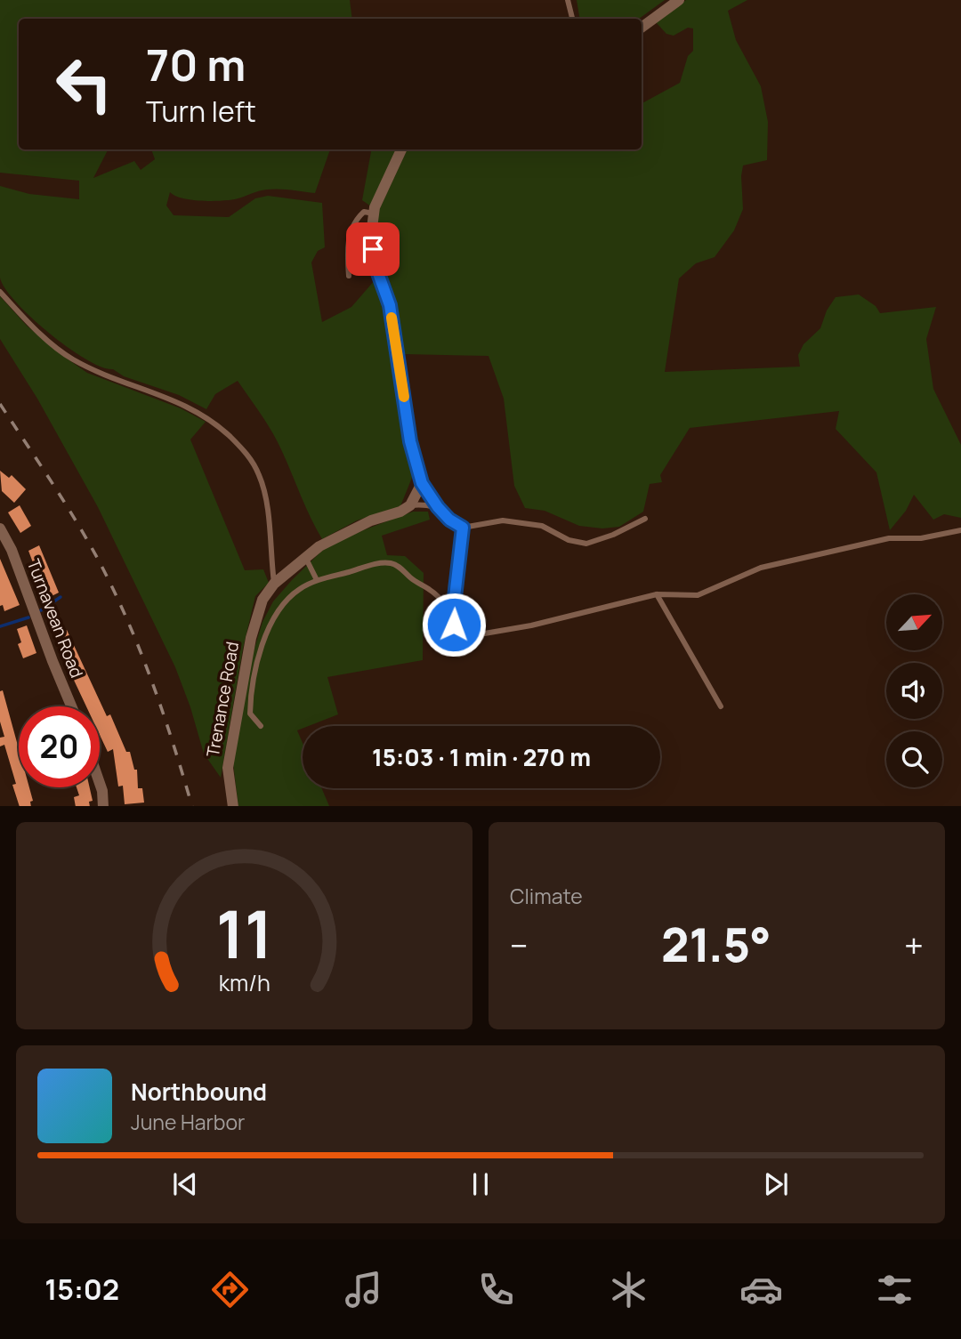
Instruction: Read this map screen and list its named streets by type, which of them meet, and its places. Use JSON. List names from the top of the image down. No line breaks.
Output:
{"streets":{"street":["Turnavean Road","Trenance Road"]},"north":"top right","page":{"turn":["70 m","Turn left"],"limit":"20","trip":"15:03 · 1 min · 270 m","tile":"Climate","heat":["−","21.5°","+"],"song":["Northbound","June Harbor"],"tabs":"15:02","gauge":["11","km/h"]}}
